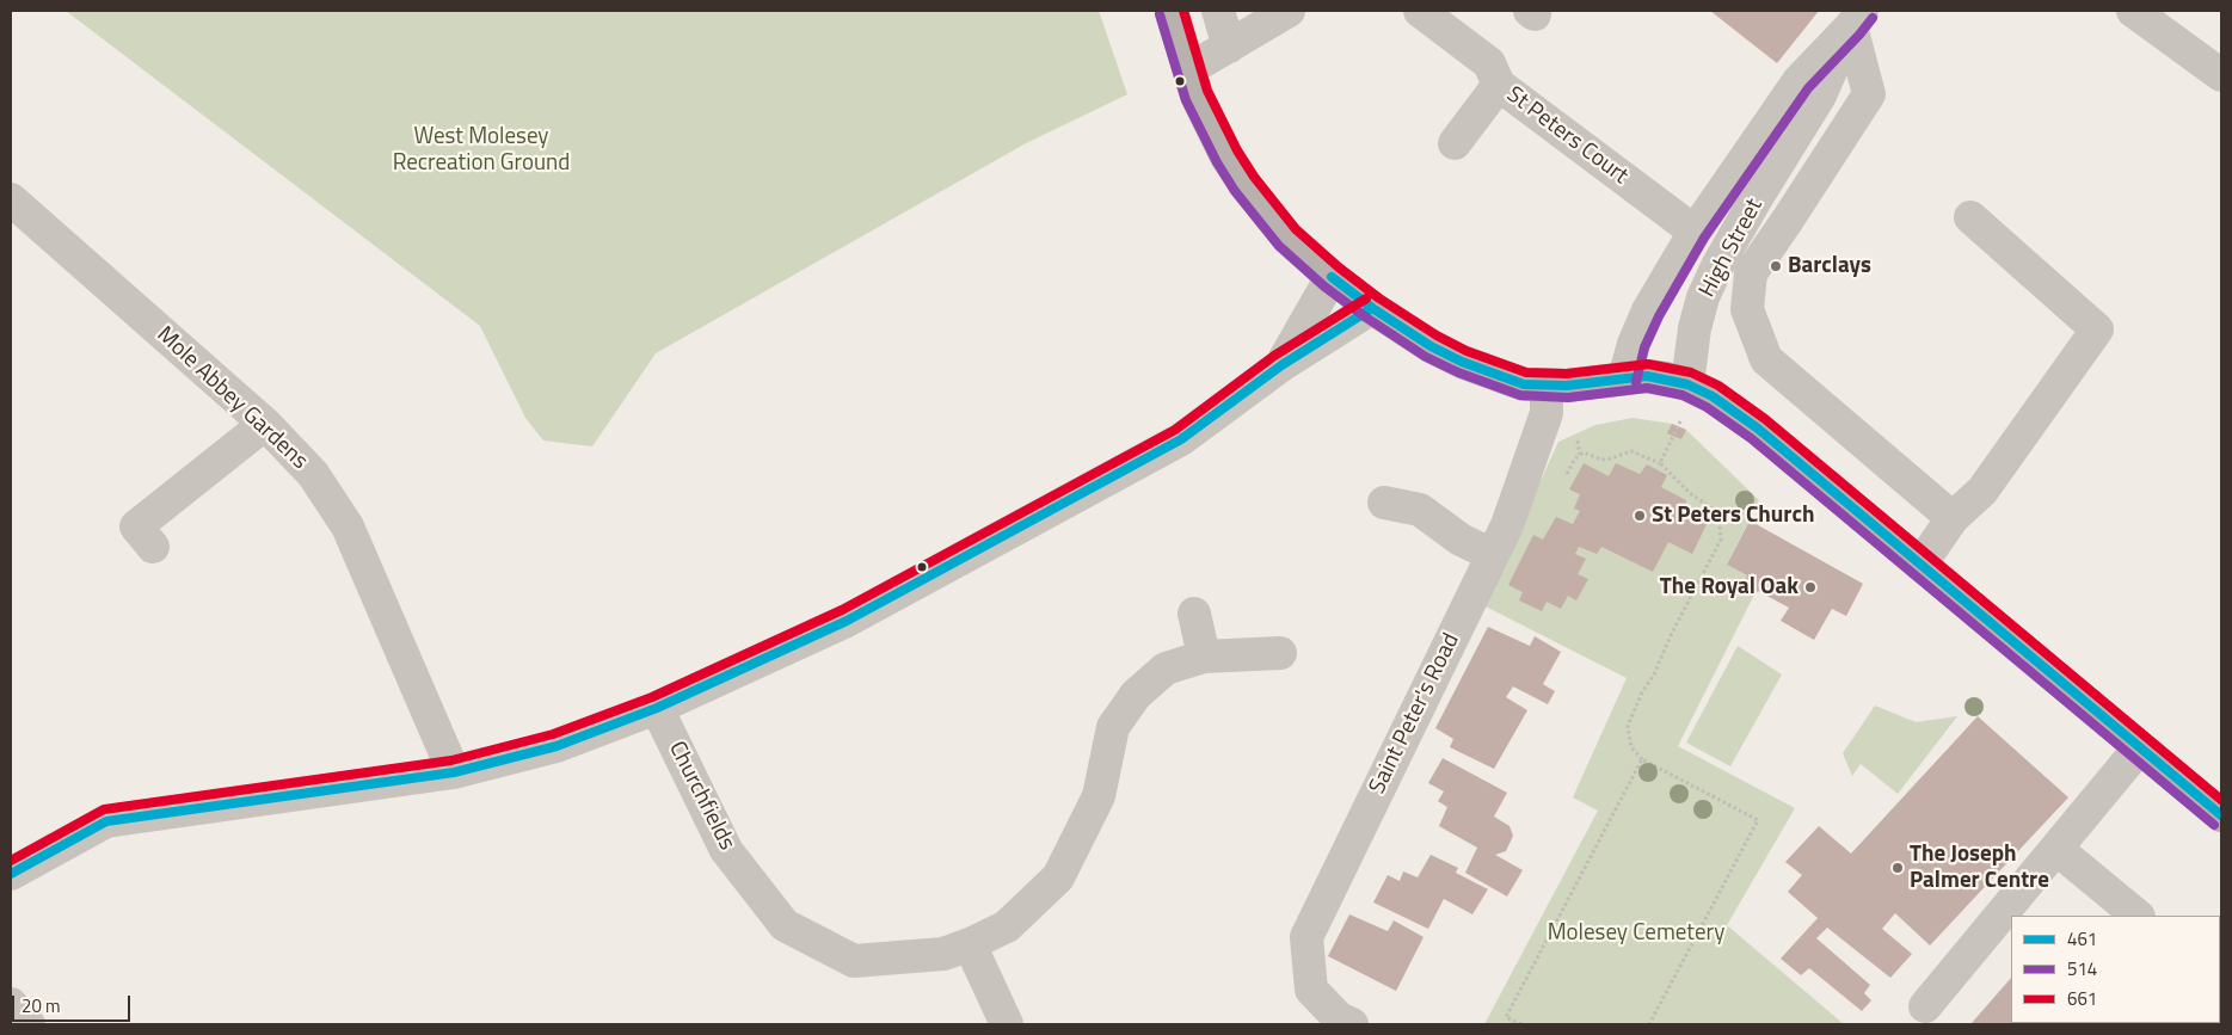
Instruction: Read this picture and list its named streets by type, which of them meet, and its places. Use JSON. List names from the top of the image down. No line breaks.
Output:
{"streets":{"street":["St Peters Court","High Street","Mole Abbey Gardens","Saint Peter's Road","Churchfields"]},"crossings":[["St Peters Court","High Street"]],"parks":["West Molesey Recreation Ground","Molesey Cemetery"],"places":["Barclays","St Peters Church","The Royal Oak","The Joseph Palmer Centre"],"lines":["transit line 661","transit line 514","transit line 461"],"legend":["461","514","661"],"scale_bar":"20 m"}
